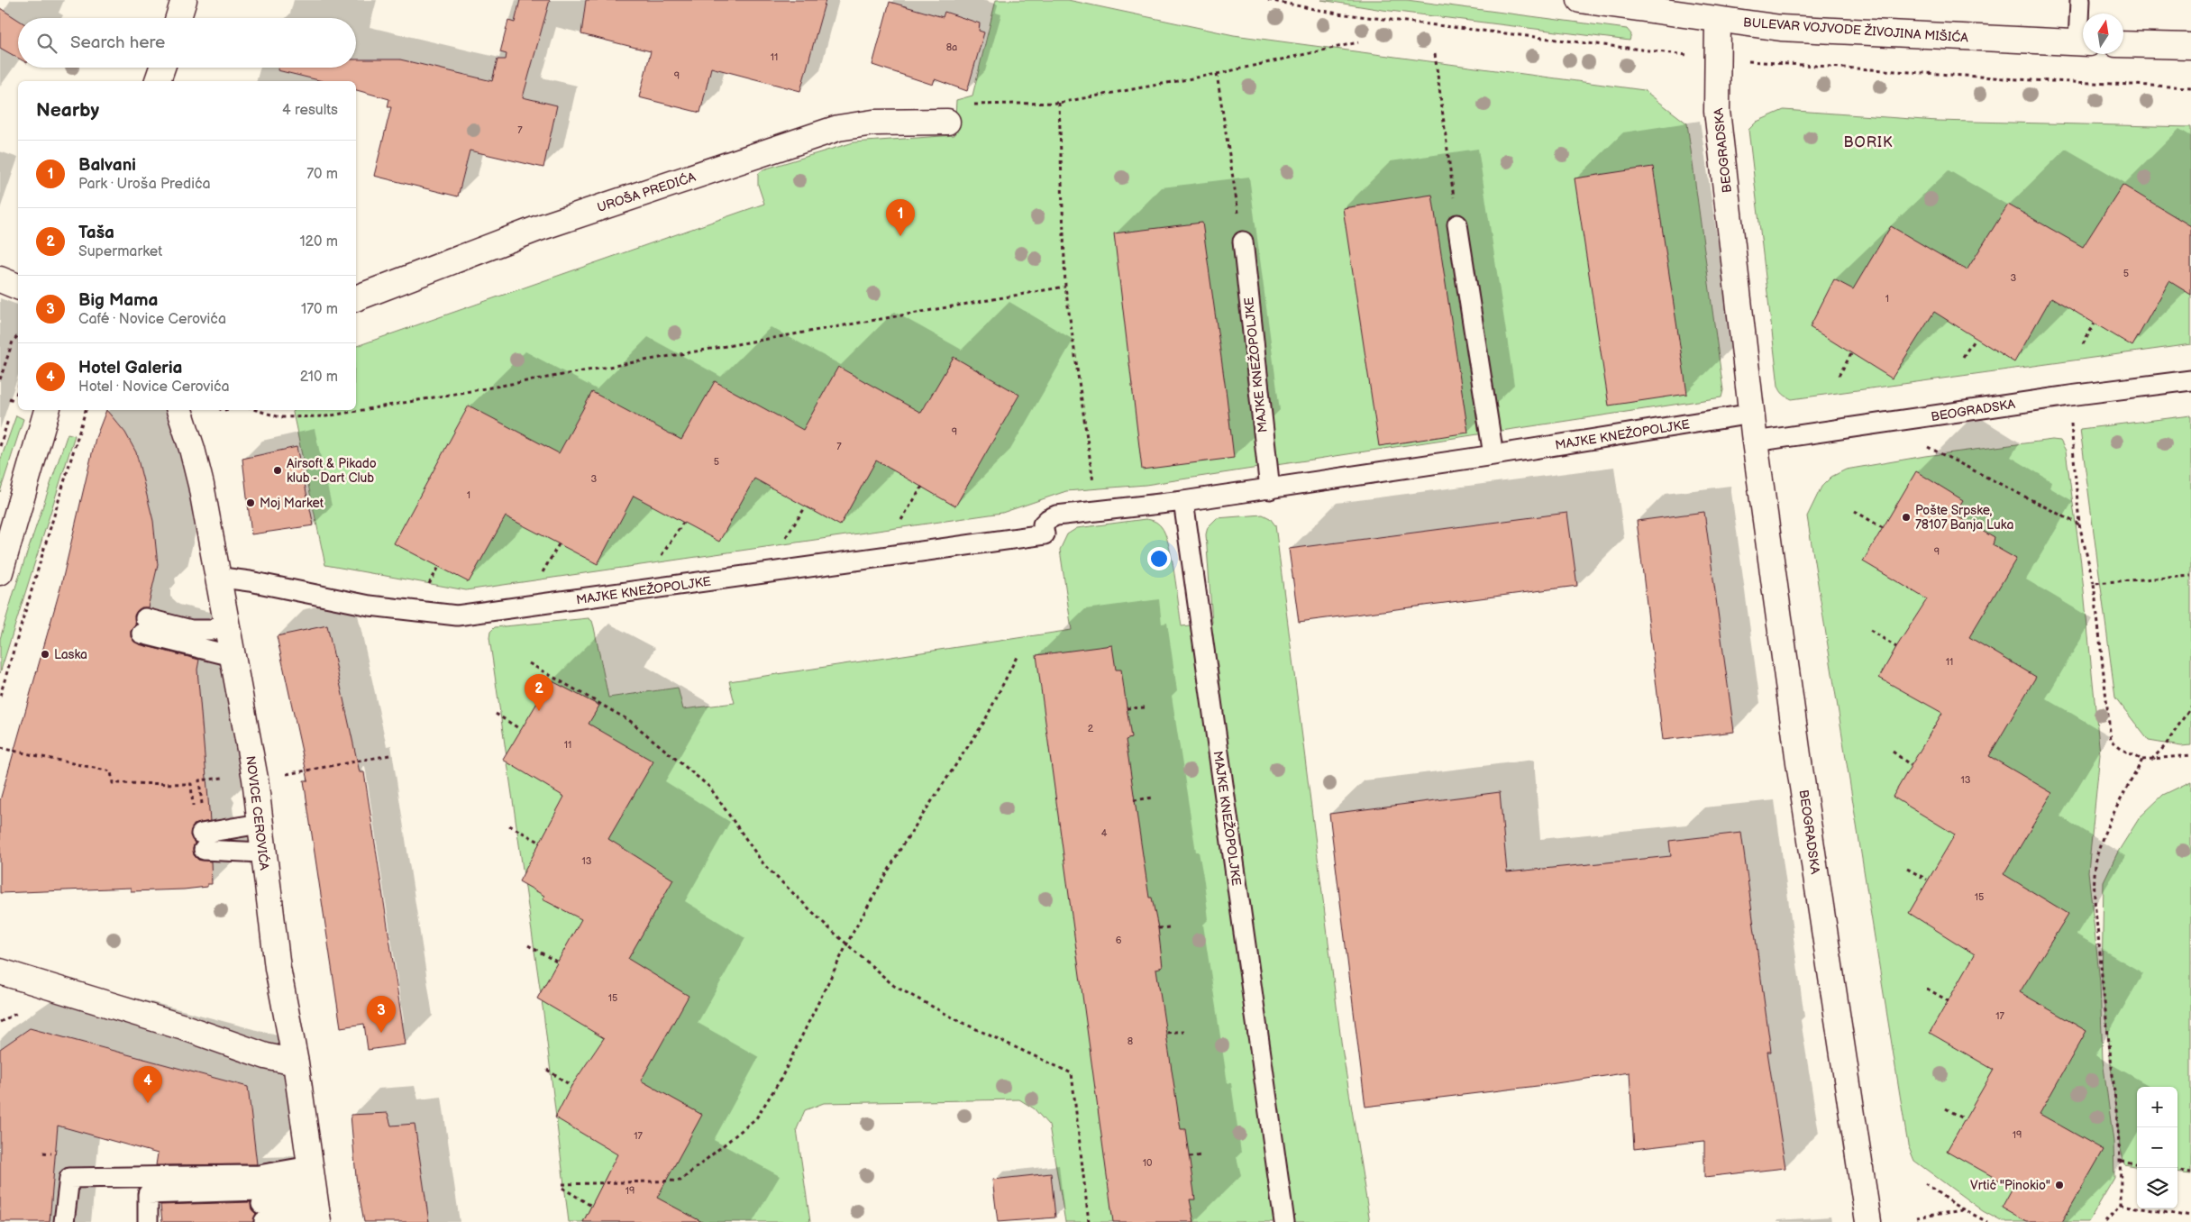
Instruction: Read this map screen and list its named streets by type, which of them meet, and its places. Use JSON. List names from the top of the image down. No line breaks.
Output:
{"streets":{"street":["BULEVAR VOJVODE ŽIVOJINA MIŠIĆA","BEOGRADSKA","UROŠA PREDIĆA","NOVICE CEROVIĆA"],"lane":["MAJKE KNEŽOPOLJKE"]},"crossings":[["BULEVAR VOJVODE ŽIVOJINA MIŠIĆA","BEOGRADSKA"],["BEOGRADSKA","MAJKE KNEŽOPOLJKE"],["MAJKE KNEŽOPOLJKE","NOVICE CEROVIĆA"]],"districts":["BORIK"],"places":["Airsoft & Pikado klub - Dart Club","Moj Market","Pošte Srpske, 78107 Banja Luka","Laska","Vrtić \"Pinokio\""],"house_numbers":["8a","11","9","7","5","3","1","9","7","5","3","1","9","11","2","11","13","4","13","15","6","15","17","8","19","17","10","19"],"north":"top","page":{"search":"Search here","heading":["Nearby","4 results"],"list":[{"mark":"1","name":"Balvani","note":"Park · Uroša Predića","value":"70 m"},{"mark":"2","name":"Taša","note":"Supermarket","value":"120 m"},{"mark":"3","name":"Big Mama","note":"Café · Novice Cerovića","value":"170 m"},{"mark":"4","name":"Hotel Galeria","note":"Hotel · Novice Cerovića","value":"210 m"}],"pins":["1","2","3","4"],"map_buttons":["+","−"]}}
